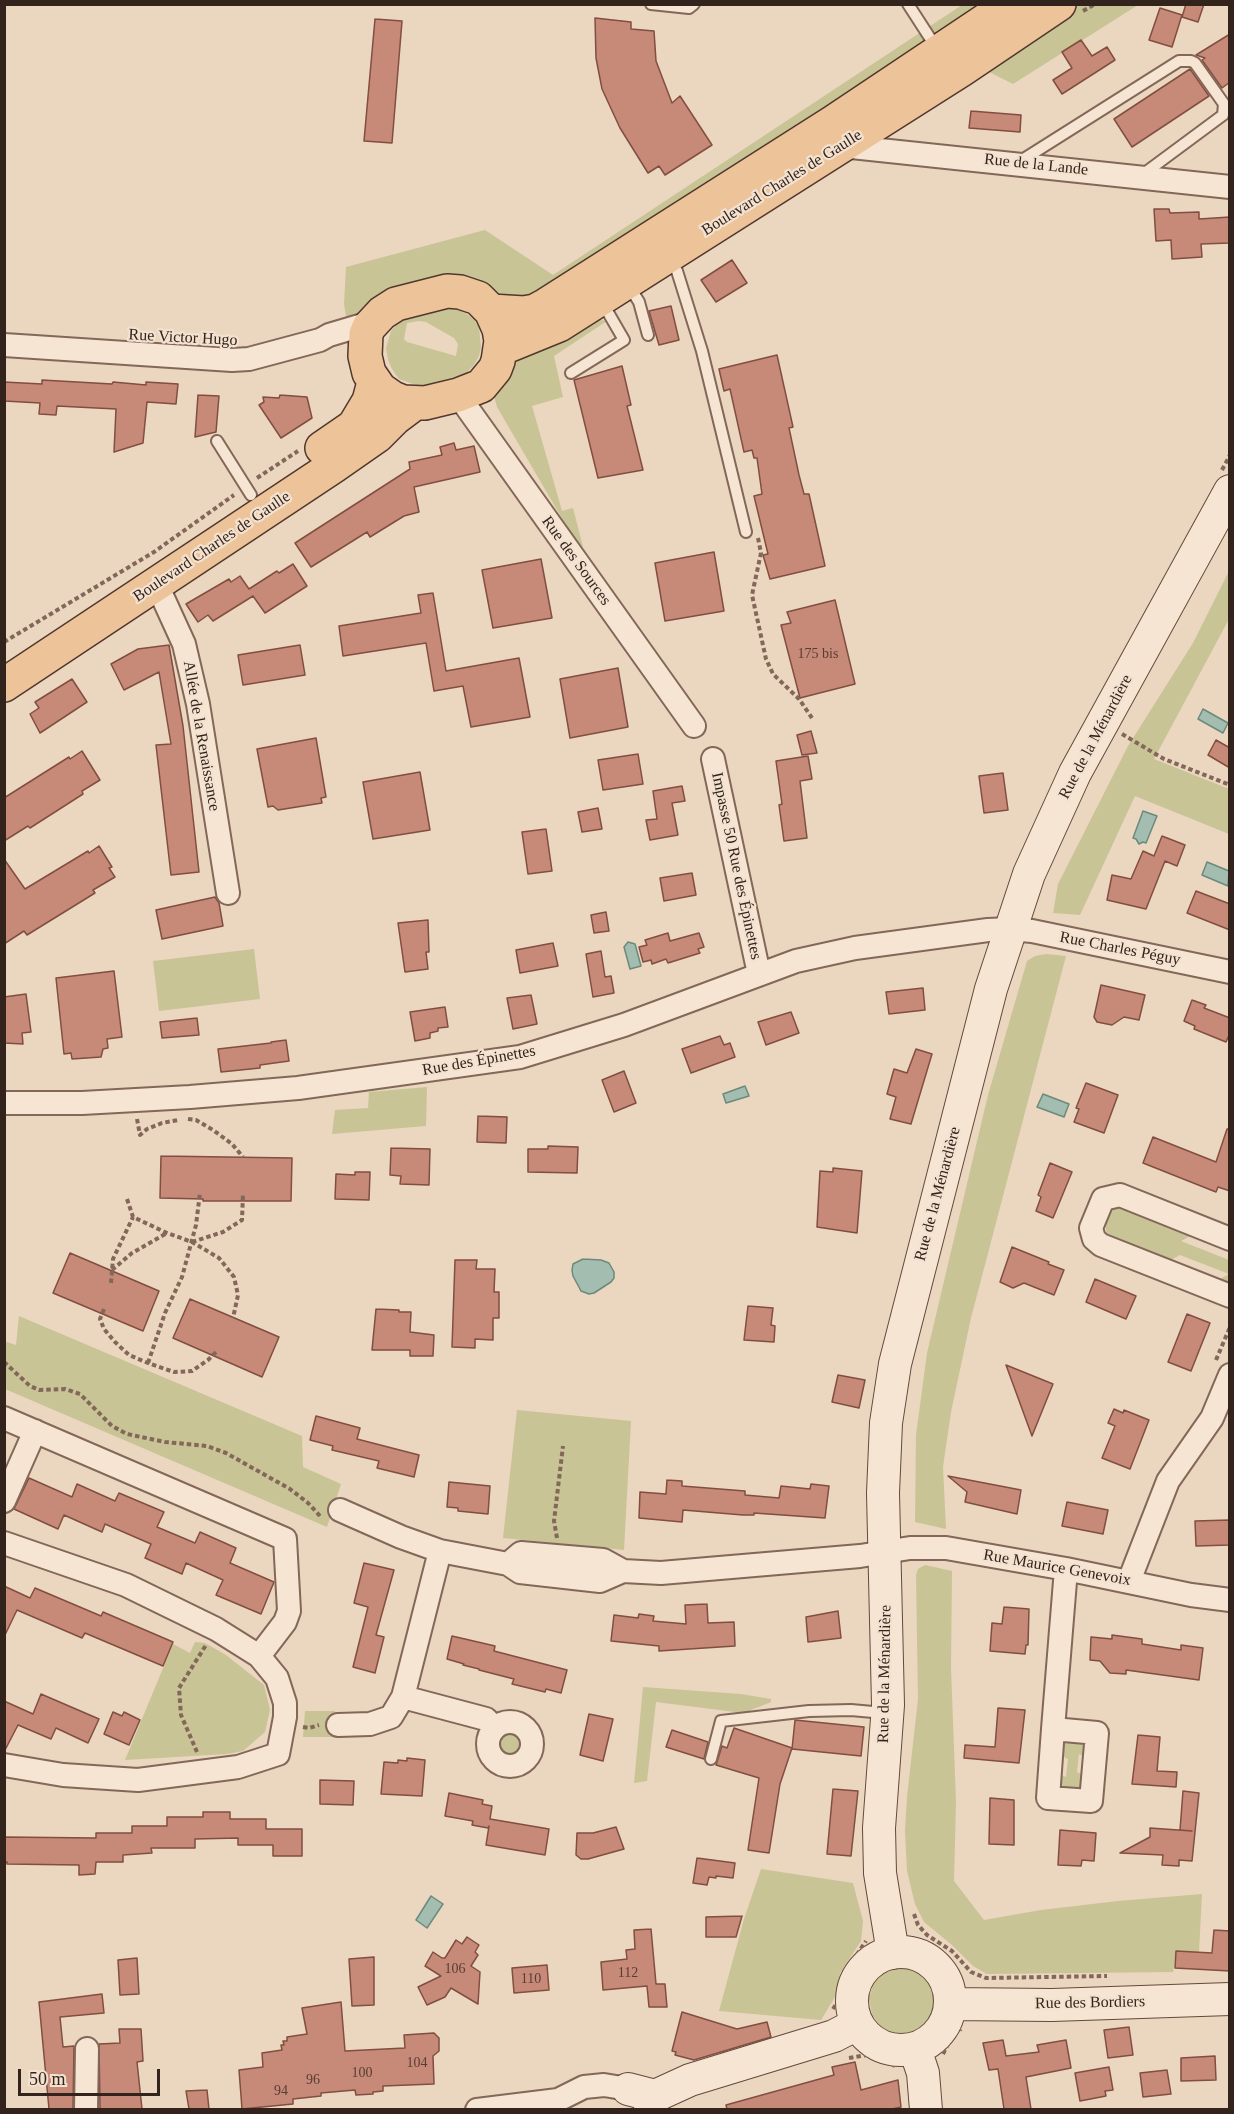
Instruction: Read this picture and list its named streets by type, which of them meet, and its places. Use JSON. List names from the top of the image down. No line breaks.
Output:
{"streets":{"main road":["Boulevard Charles de Gaulle","Rue de la Ménardière","Rue des Bordiers"],"street":["Rue de la Lande","Rue Victor Hugo","Rue des Sources","Allée de la Renaissance","Impasse 50 Rue des Épinettes","Rue Charles Péguy","Rue des Épinettes","Rue Maurice Genevoix"]},"crossings":[["Rue de la Lande","Boulevard Charles de Gaulle"],["Boulevard Charles de Gaulle","Rue Victor Hugo"],["Boulevard Charles de Gaulle","Rue des Sources"],["Boulevard Charles de Gaulle","Allée de la Renaissance"],["Rue Victor Hugo","Rue des Sources"],["Rue de la Ménardière","Rue Charles Péguy"],["Rue de la Ménardière","Rue des Épinettes"],["Rue de la Ménardière","Rue Maurice Genevoix"],["Rue de la Ménardière","Rue des Bordiers"],["Impasse 50 Rue des Épinettes","Rue des Épinettes"],["Rue Charles Péguy","Rue des Épinettes"]],"house_numbers":["175 bis","106","112","110","104","100","96","94"],"scale_bar":"50 m"}
